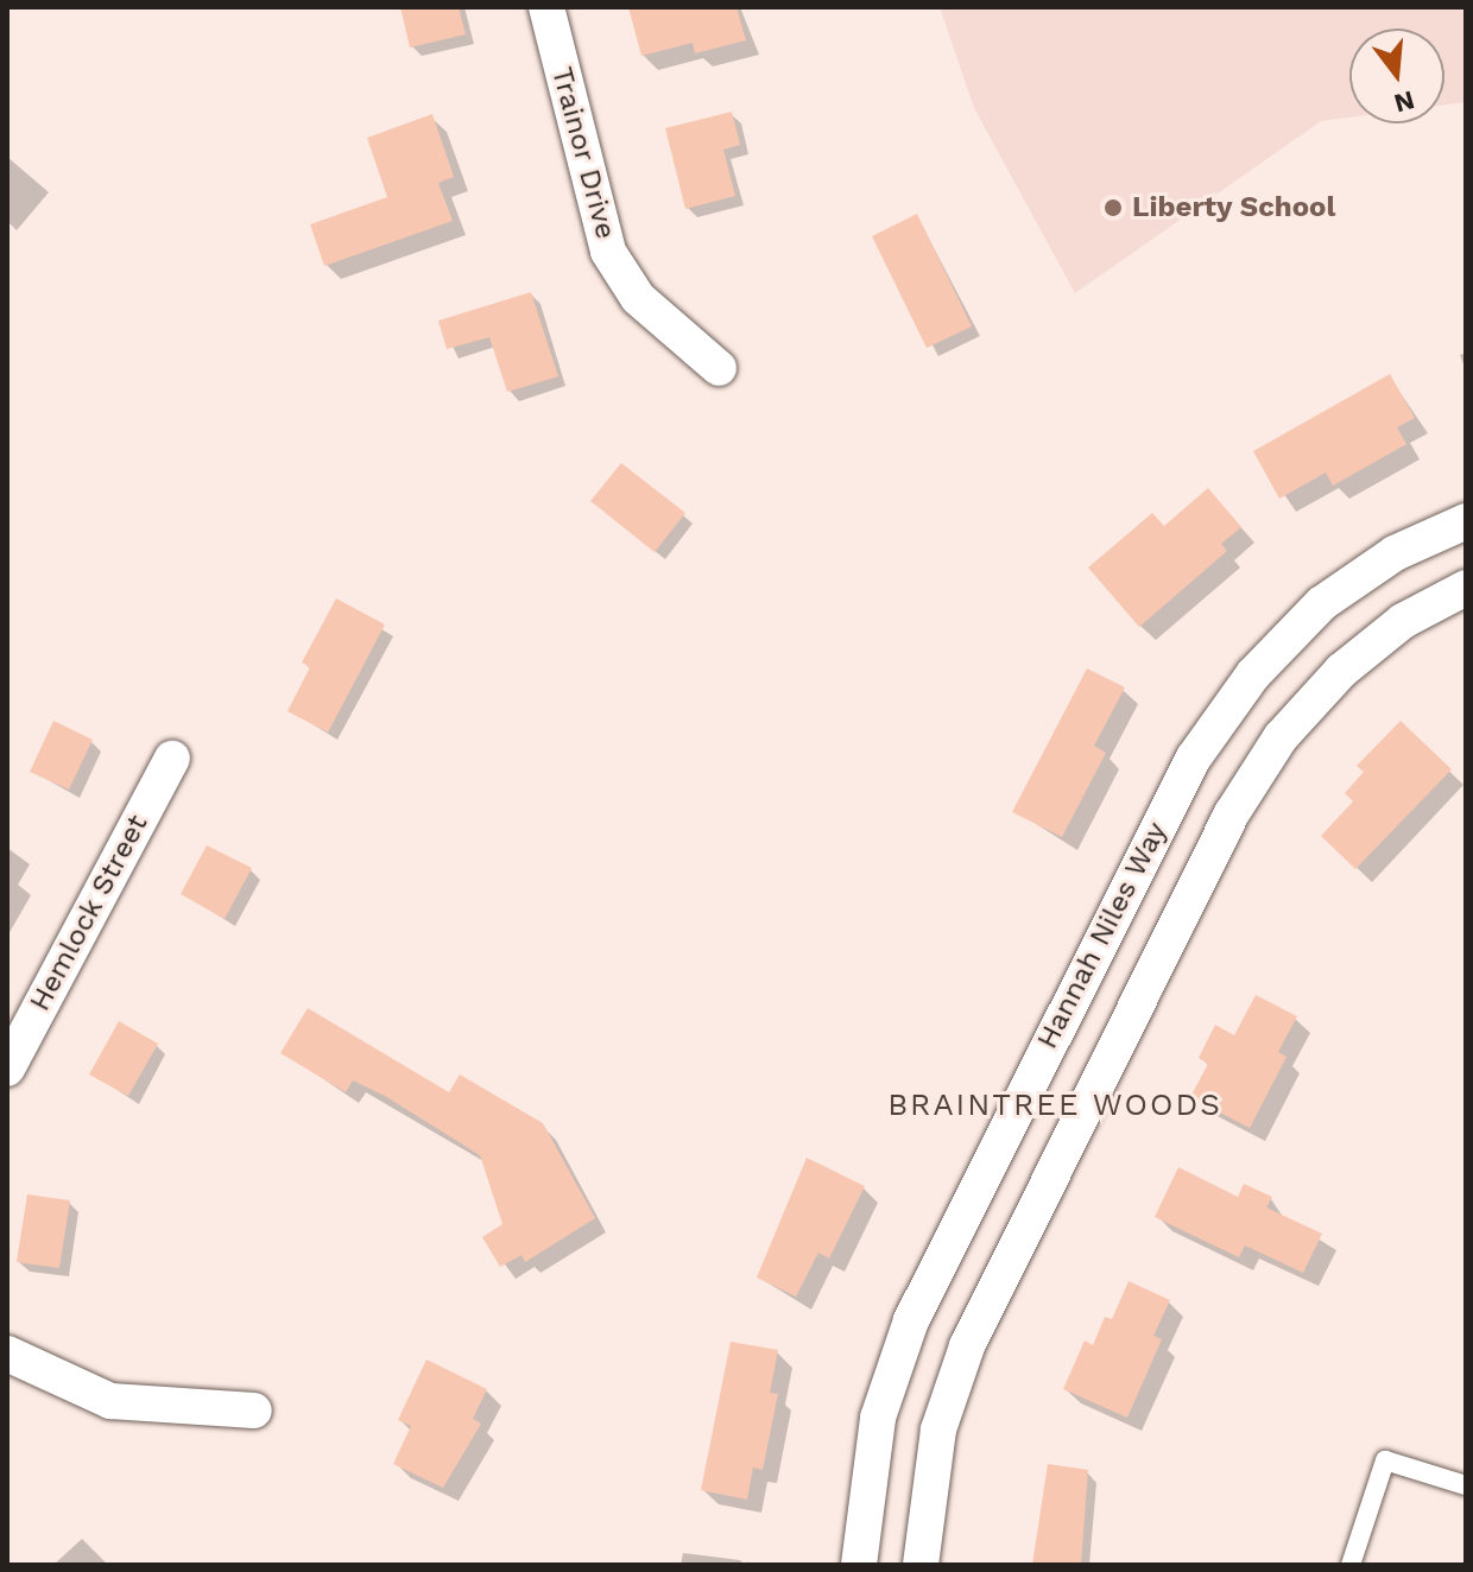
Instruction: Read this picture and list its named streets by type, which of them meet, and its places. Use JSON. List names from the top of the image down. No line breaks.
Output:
{"streets":{"street":["Trainor Drive","Hemlock Street","Hannah Niles Way"]},"districts":["BRAINTREE WOODS"],"places":["Liberty School"],"north":"bottom"}
